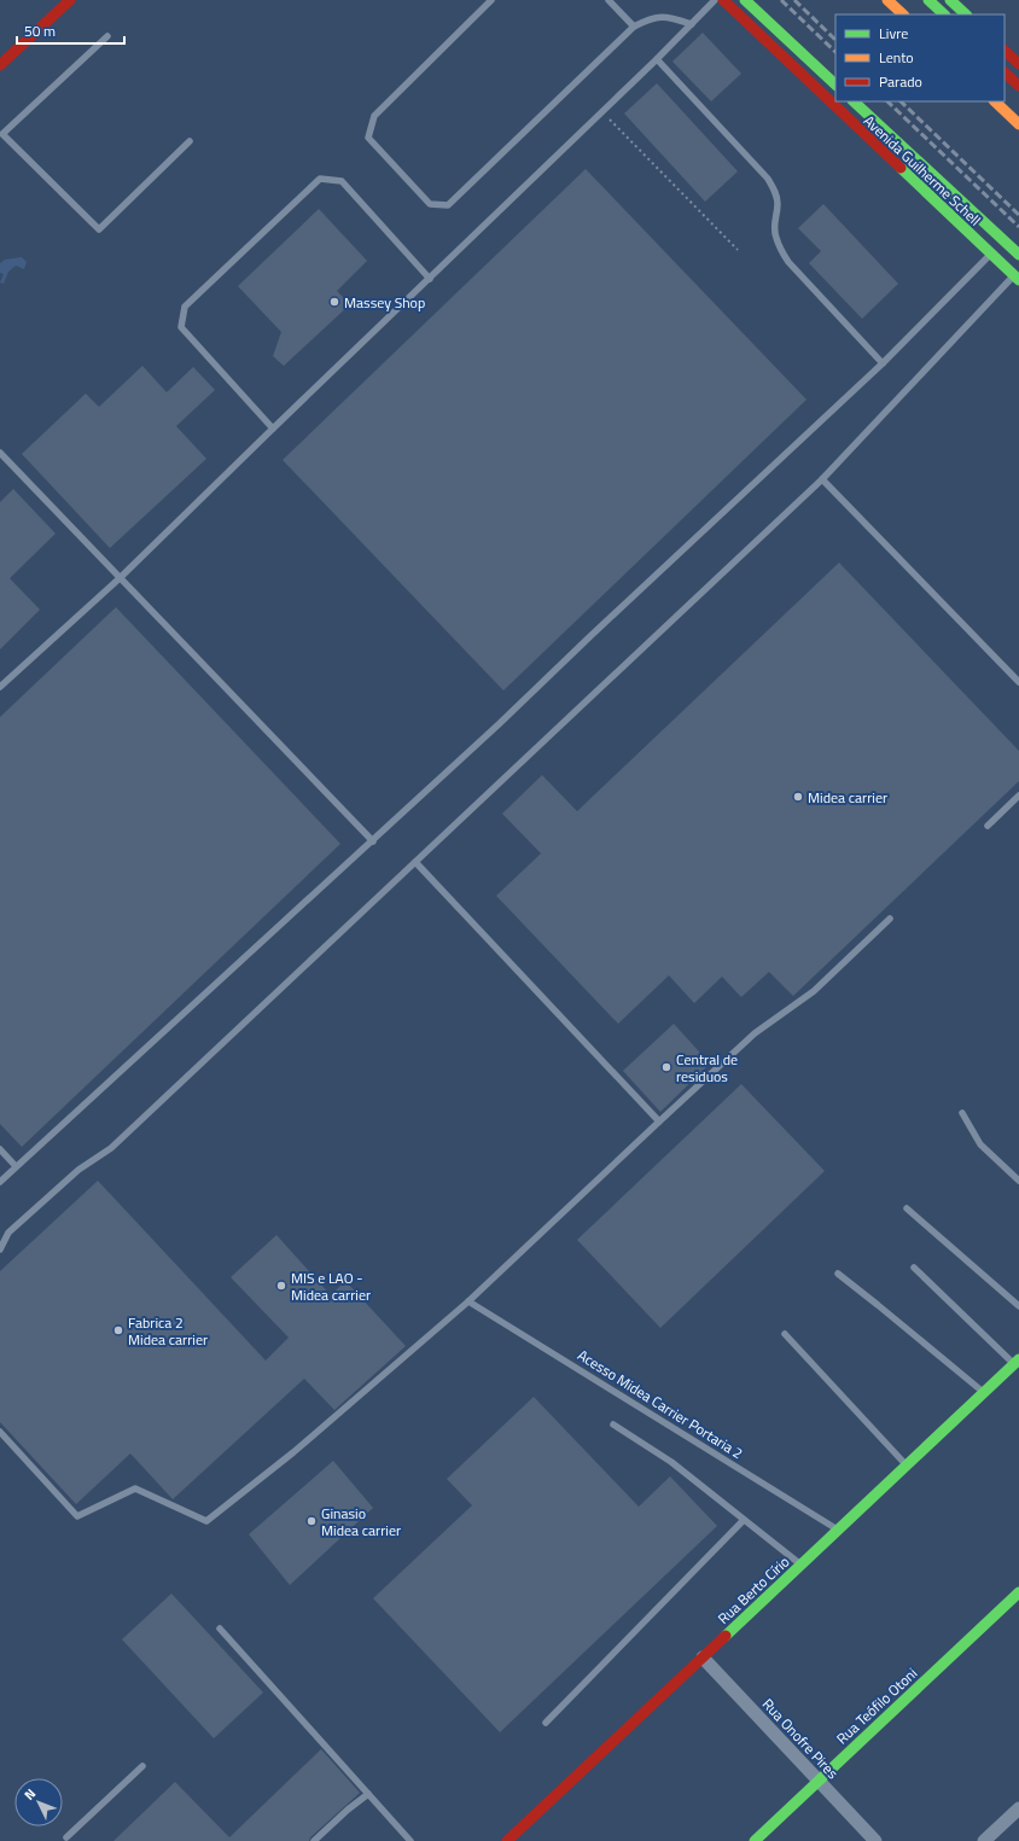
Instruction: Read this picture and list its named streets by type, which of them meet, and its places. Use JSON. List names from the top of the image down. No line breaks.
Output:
{"streets":{"main road":["Avenida Guilherme Schell","Rua Berto Círio","Rua Teófilo Otoni"],"street":["Rua Onofre Pires"],"lane":["Acesso Midea Carrier Portaria 2"]},"crossings":[["Acesso Midea Carrier Portaria 2","Rua Berto Círio"],["Rua Berto Círio","Rua Onofre Pires"],["Rua Teófilo Otoni","Rua Onofre Pires"]],"places":["Massey Shop","Midea carrier","Central de residuos","MIS e LAO - Midea carrier","Fabrica 2 Midea carrier","Ginasio Midea carrier"],"legend":["Livre","Lento","Parado"],"scale_bar":"50 m","north":"top left"}
